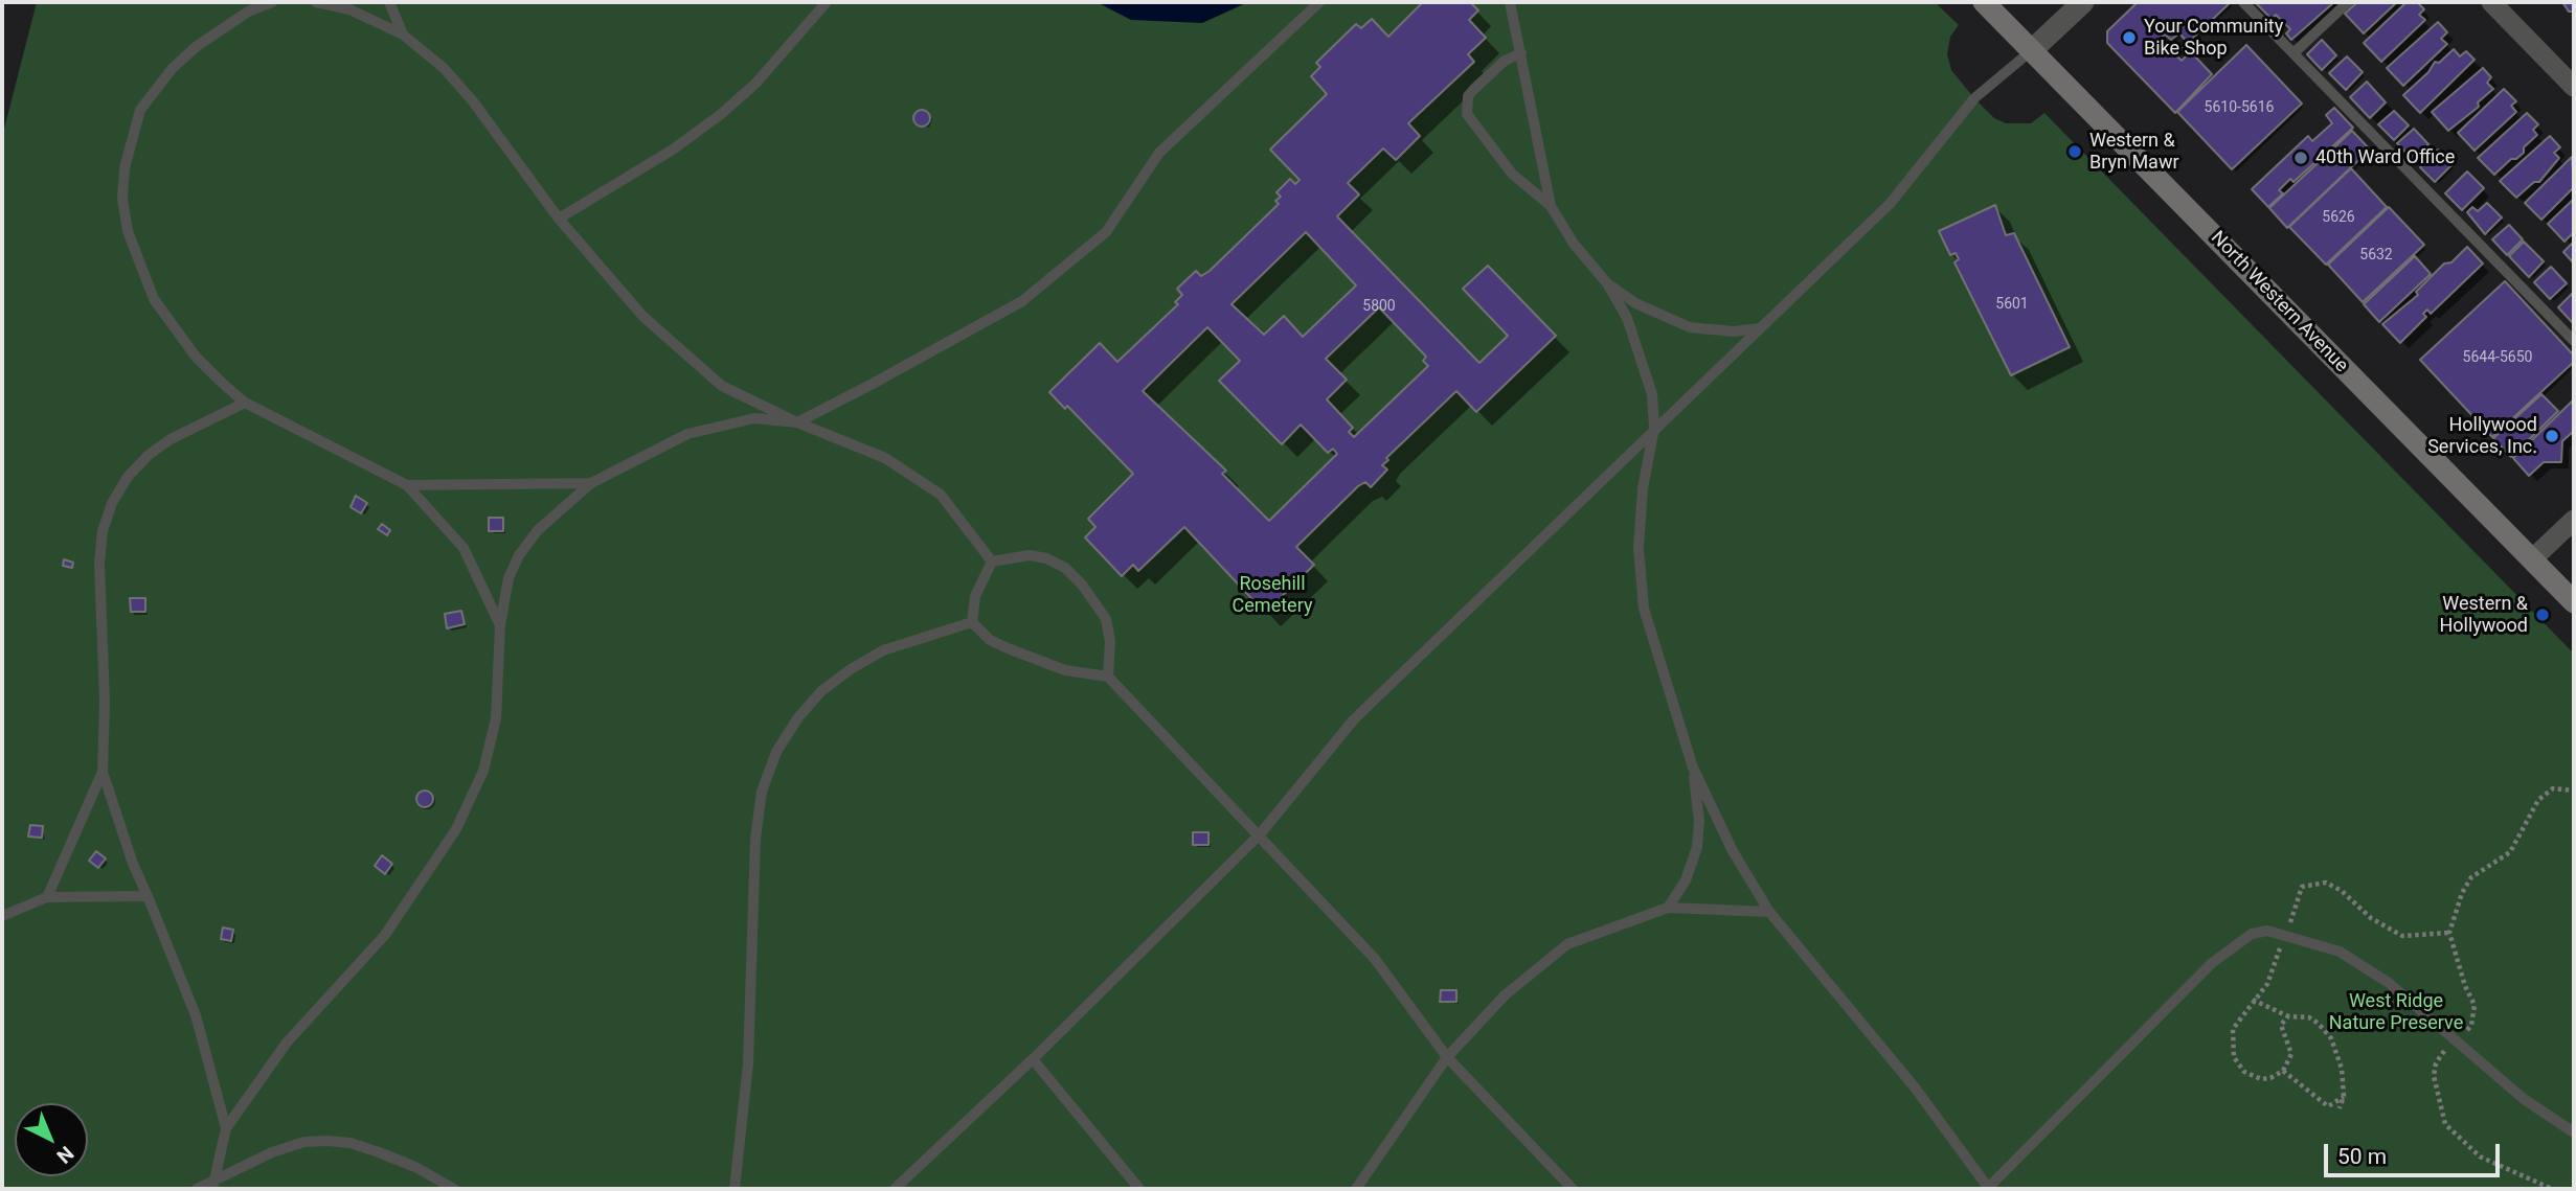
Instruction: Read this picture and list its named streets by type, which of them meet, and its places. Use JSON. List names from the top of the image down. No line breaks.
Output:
{"streets":{"main road":["North Western Avenue"]},"parks":["Rosehill Cemetery","West Ridge Nature Preserve"],"places":["Your Community Bike Shop","Western & Bryn Mawr","40th Ward Office","Hollywood Services, Inc.","Western & Hollywood"],"house_numbers":["5610-5616","5626","5632","5601","5800","5644-5650"],"scale_bar":"50 m","north":"bottom right"}
